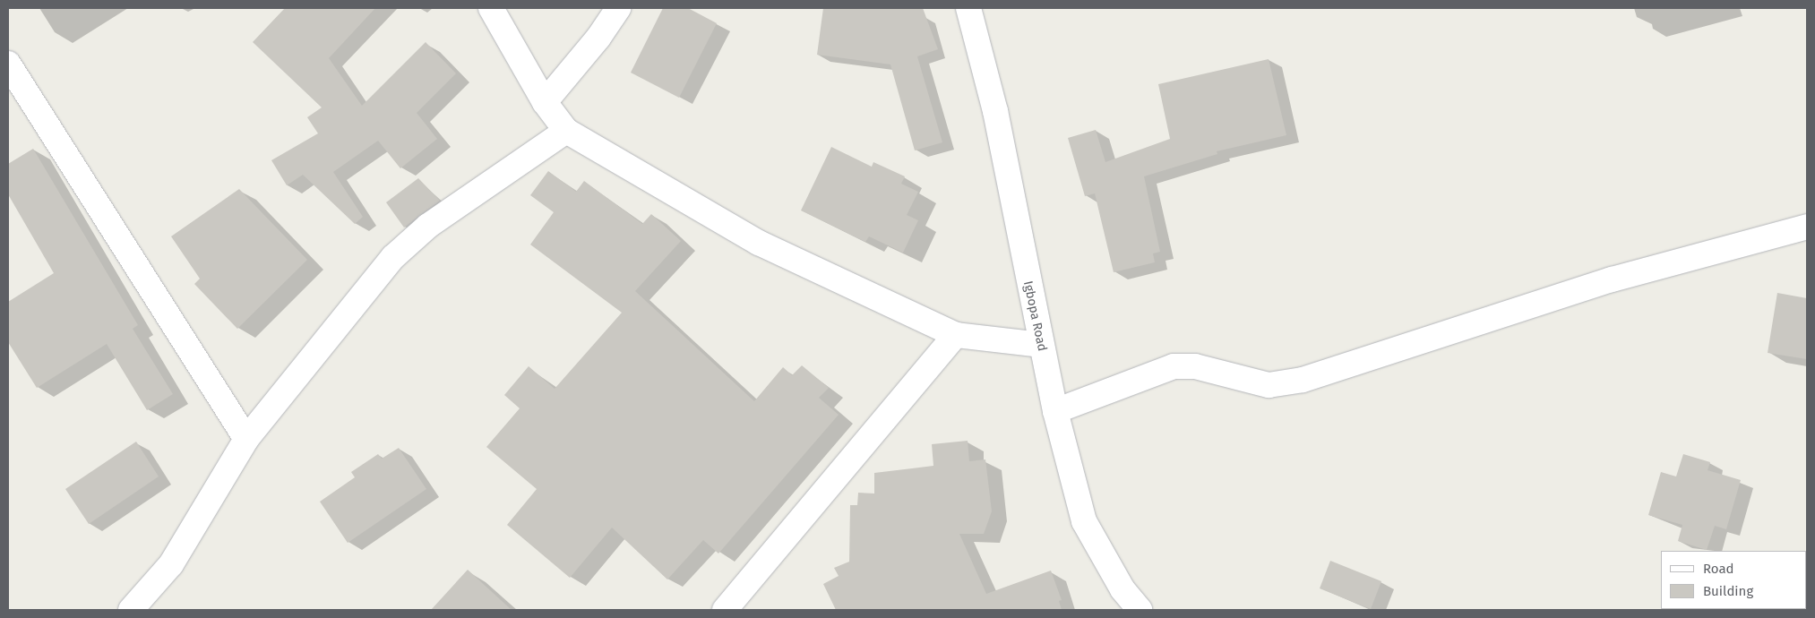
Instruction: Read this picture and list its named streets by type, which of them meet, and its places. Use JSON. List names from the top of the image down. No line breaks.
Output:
{"streets":{"street":["Igbopa Road"]},"legend":["Road","Building"]}
